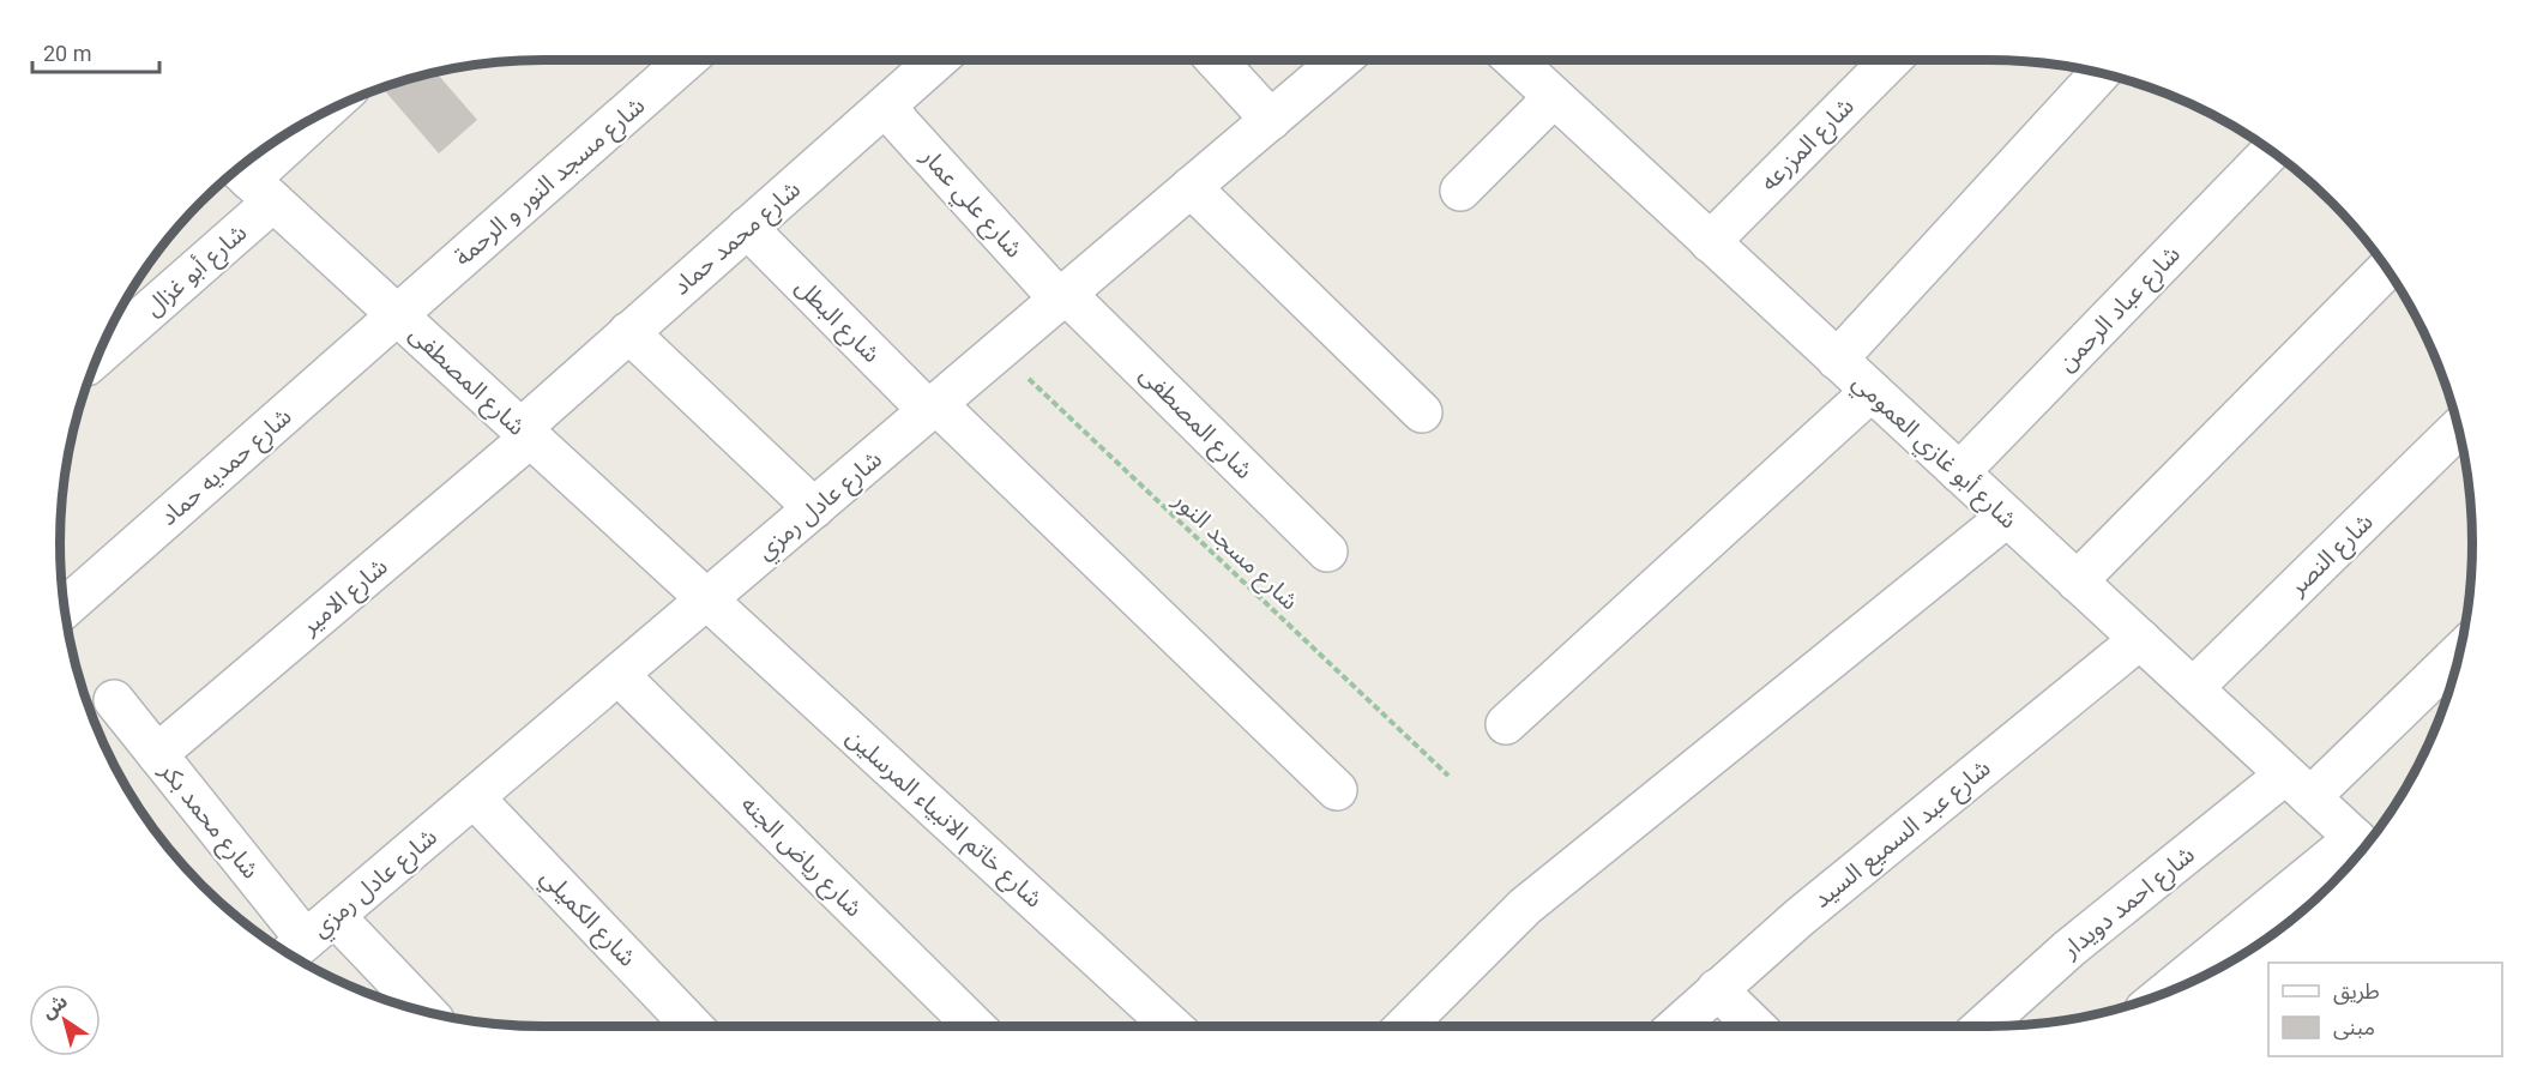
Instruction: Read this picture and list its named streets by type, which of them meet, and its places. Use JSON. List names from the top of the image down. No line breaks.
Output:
{"streets":{"street":["شارع المزرعه","شارع مسجد النور و الرحمة","شارع علي عمار","شارع محمد حماد","شارع أبو غزال","شارع عباد الرحمن","شارع البطل","شارع المصطفى","شارع أبو غازي العمومي","شارع حمديه حماد","شارع عادل رمزي","شارع النصر","شارع الامير","شارع خاتم الانبياء المرسلين","شارع محمد بكر","شارع عبد السميع السيد","شارع رياض الجنه","شارع احمد دويدار","شارع الكميلي"],"path":["شارع مسجد النور"]},"crossings":[["شارع المزرعه","شارع أبو غازي العمومي"],["شارع مسجد النور و الرحمة","شارع المصطفى"],["شارع مسجد النور و الرحمة","شارع حمديه حماد"],["شارع علي عمار","شارع محمد حماد"],["شارع علي عمار","شارع المصطفى"],["شارع علي عمار","شارع عادل رمزي"],["شارع محمد حماد","شارع البطل"],["شارع محمد حماد","شارع المصطفى"],["شارع محمد حماد","شارع الامير"],["شارع أبو غزال","شارع المصطفى"],["شارع عباد الرحمن","شارع أبو غازي العمومي"],["شارع البطل","شارع عادل رمزي"],["شارع المصطفى","شارع حمديه حماد"],["شارع المصطفى","شارع عادل رمزي"],["شارع المصطفى","شارع الامير"],["شارع المصطفى","شارع خاتم الانبياء المرسلين"],["شارع أبو غازي العمومي","شارع النصر"],["شارع أبو غازي العمومي","شارع عبد السميع السيد"],["شارع أبو غازي العمومي","شارع احمد دويدار"],["شارع عادل رمزي","شارع مسجد النور"],["شارع عادل رمزي","شارع خاتم الانبياء المرسلين"],["شارع عادل رمزي","شارع محمد بكر"],["شارع عادل رمزي","شارع رياض الجنه"],["شارع عادل رمزي","شارع الكميلي"],["شارع الامير","شارع محمد بكر"]],"legend":["طريق","مبنى"],"scale_bar":"20 m","north":"top left"}
